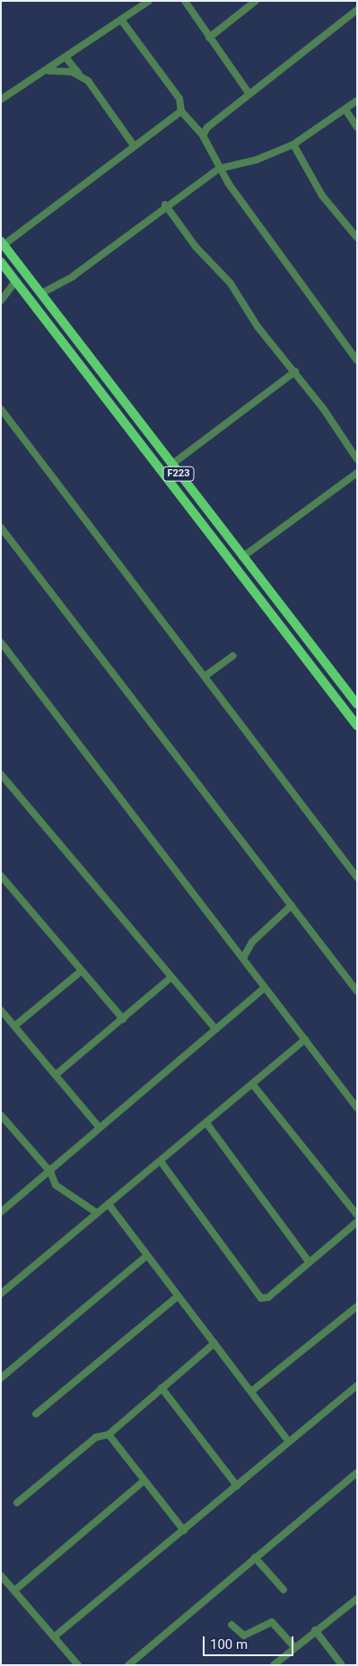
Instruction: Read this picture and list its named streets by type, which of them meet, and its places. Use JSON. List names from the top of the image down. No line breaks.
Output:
{"streets":{"main road":["F223"]},"scale_bar":"100 m"}
